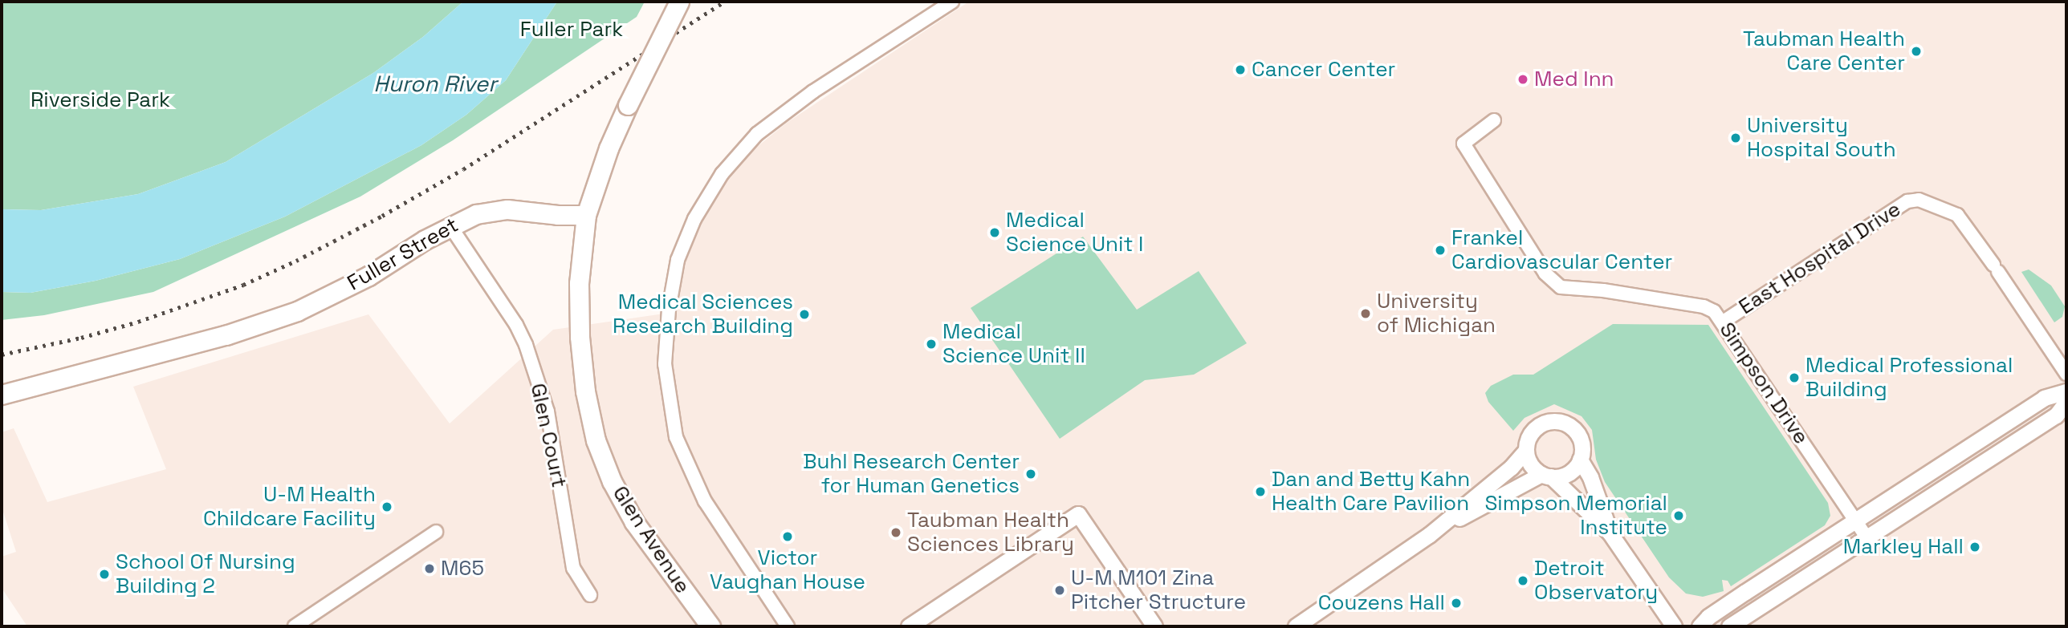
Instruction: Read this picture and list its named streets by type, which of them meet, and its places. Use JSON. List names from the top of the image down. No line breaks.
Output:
{"streets":{"main road":["Fuller Street","Glen Avenue"],"street":["East Hospital Drive","Simpson Drive","Glen Court"]},"crossings":[["Fuller Street","Glen Court"],["Fuller Street","Glen Avenue"],["East Hospital Drive","Simpson Drive"]],"water":["Huron River"],"parks":["Fuller Park","Riverside Park"],"places":["Taubman Health Care Center","Cancer Center","Med Inn","University Hospital South","Medical Science Unit I","Frankel Cardiovascular Center","University of Michigan","Medical Sciences Research Building","Medical Science Unit II","Medical Professional Building","Buhl Research Center for Human Genetics","Dan and Betty Kahn Health Care Pavilion","U-M Health Childcare Facility","Simpson Memorial Institute","Taubman Health Sciences Library","Victor Vaughan House","Markley Hall","M65","School Of Nursing Building 2","Detroit Observatory","U-M M101 Zina Pitcher Structure","Couzens Hall"]}
